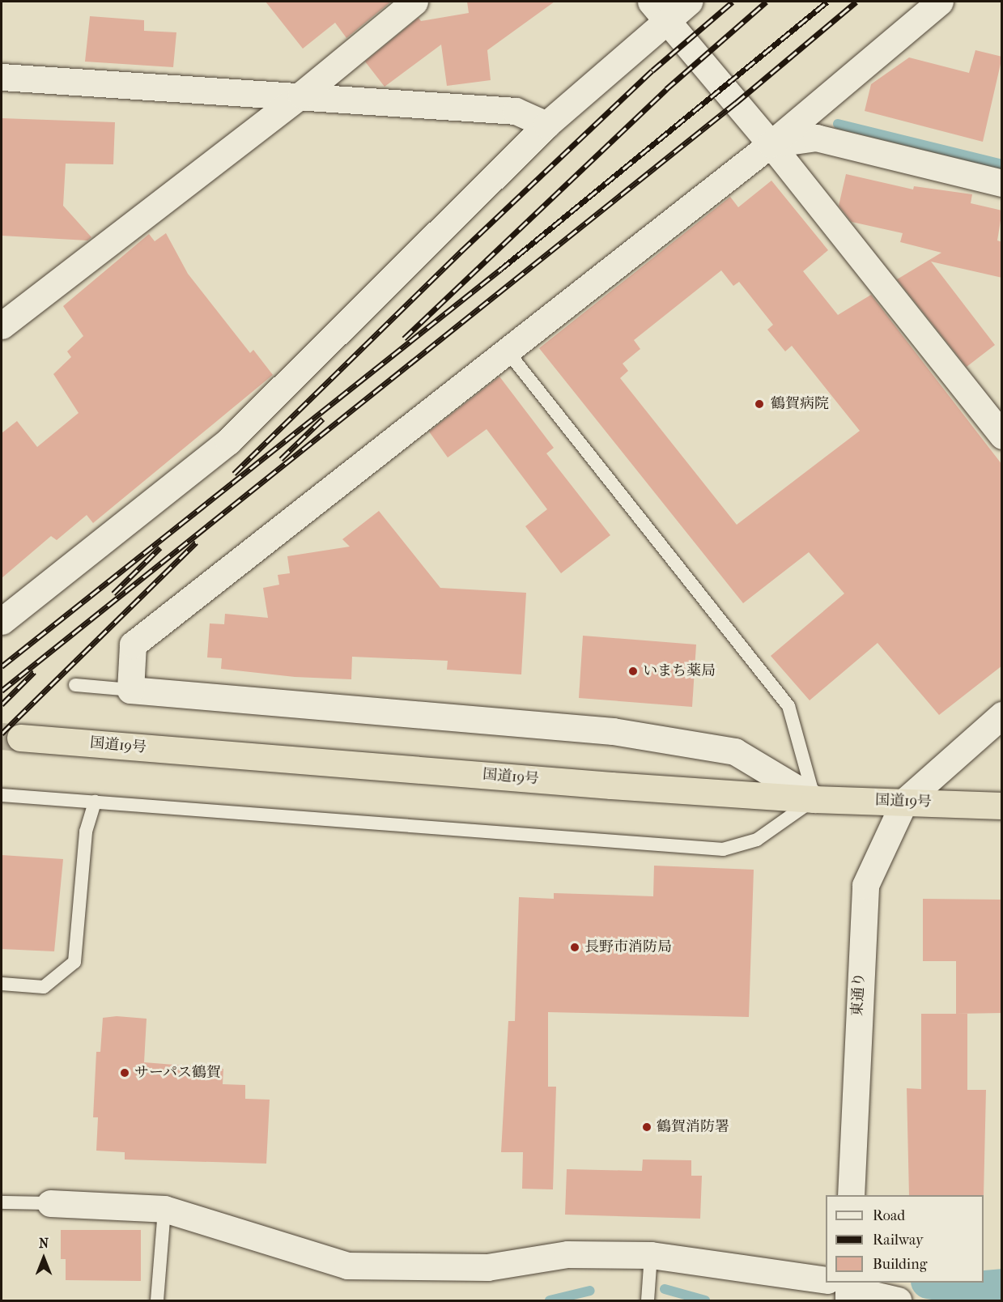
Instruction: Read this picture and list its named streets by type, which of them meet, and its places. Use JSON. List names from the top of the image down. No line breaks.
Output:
{"streets":{"highway":["国道19号"],"street":["東通り"]},"crossings":[["国道19号","東通り"]],"places":["鶴賀病院","いまち薬局","長野市消防局","サーパス鶴賀","鶴賀消防署"],"legend":["Road","Railway","Building"],"north":"top"}
